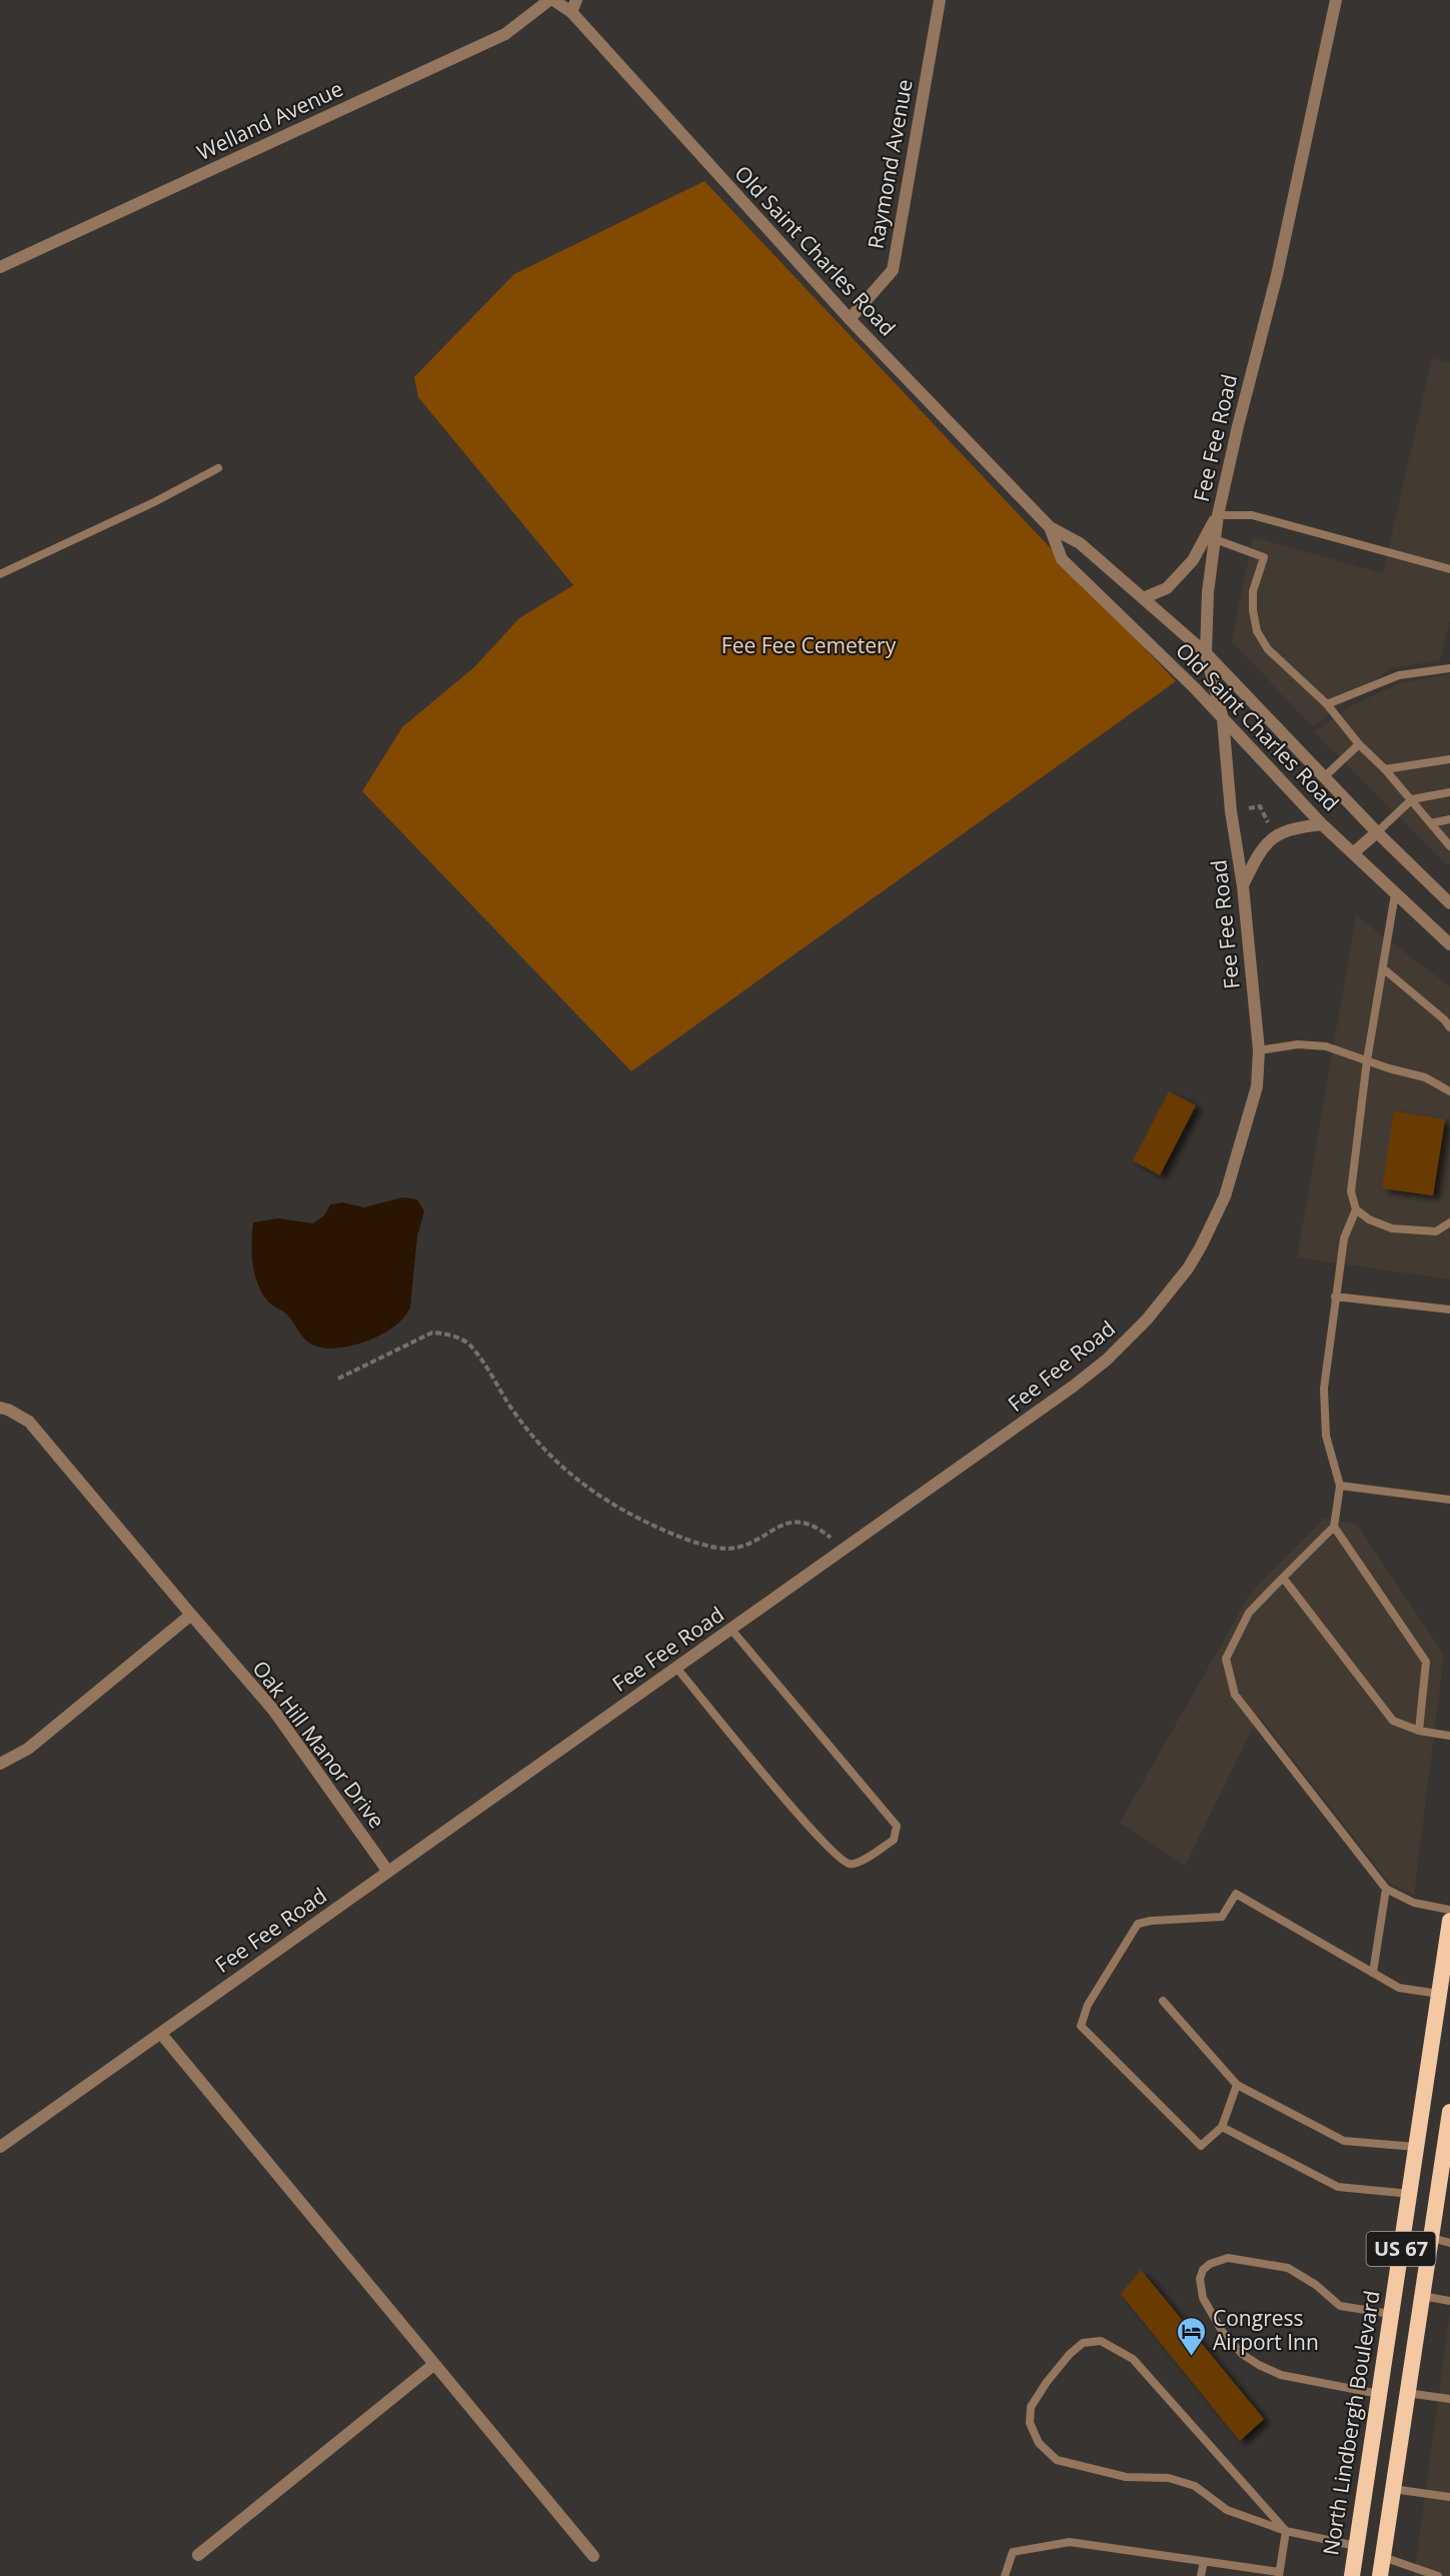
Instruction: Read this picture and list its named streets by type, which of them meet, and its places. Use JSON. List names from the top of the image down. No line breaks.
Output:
{"streets":{"highway":["US 67","North Lindbergh Boulevard"],"street":["Welland Avenue","Raymond Avenue","Old Saint Charles Road","Fee Fee Road","Oak Hill Manor Drive"]},"crossings":[["Welland Avenue","Old Saint Charles Road"],["Raymond Avenue","Old Saint Charles Road"],["Old Saint Charles Road","Fee Fee Road"],["Fee Fee Road","Oak Hill Manor Drive"]],"parks":["Fee Fee Cemetery"],"places":{"hotel":["Congress Airport Inn"]}}
